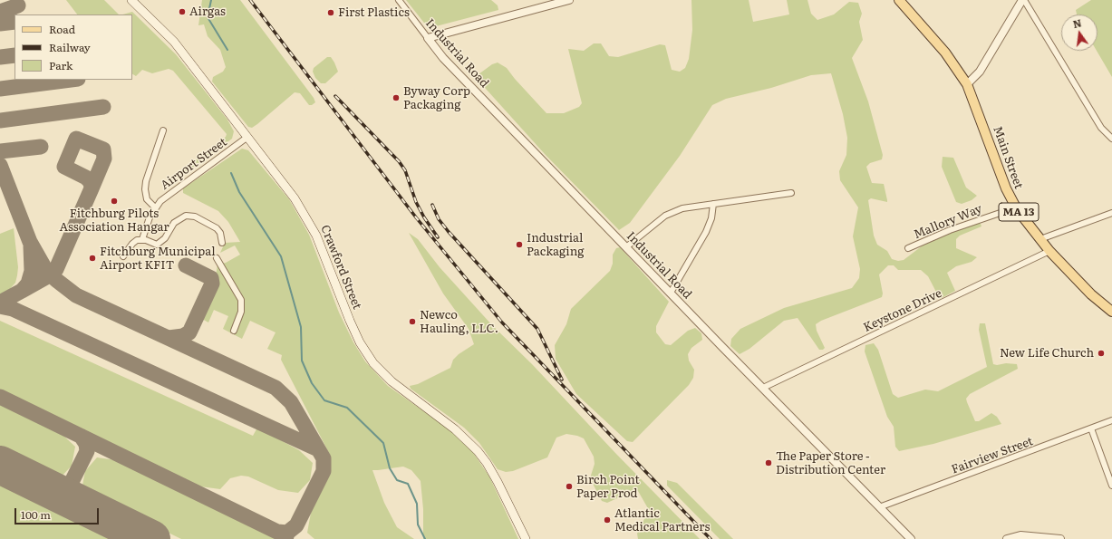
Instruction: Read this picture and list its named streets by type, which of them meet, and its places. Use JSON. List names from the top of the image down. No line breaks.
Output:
{"streets":{"main road":["Main Street","MA 13","Crawford Street"],"street":["Industrial Road","Airport Street","Mallory Way","Keystone Drive","Fairview Street"]},"crossings":[["Industrial Road","Keystone Drive"],["Industrial Road","Fairview Street"],["Main Street","Mallory Way"],["Main Street","Keystone Drive"],["Airport Street","Crawford Street"]],"places":["Airgas","First Plastics","Byway Corp Packaging","Fitchburg Pilots Association Hangar","Industrial Packaging","Fitchburg Municipal Airport KFIT","Newco Hauling, LLC.","New Life Church","The Paper Store - Distribution Center","Birch Point Paper Prod","Atlantic Medical Partners"],"legend":["Road","Railway","Park"],"scale_bar":"100 m","north":"top"}
